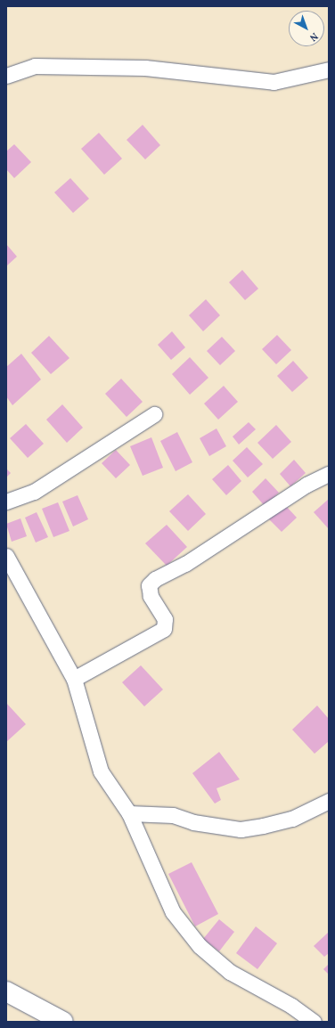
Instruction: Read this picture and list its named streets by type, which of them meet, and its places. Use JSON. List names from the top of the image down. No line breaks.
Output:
{"north":"bottom right"}
